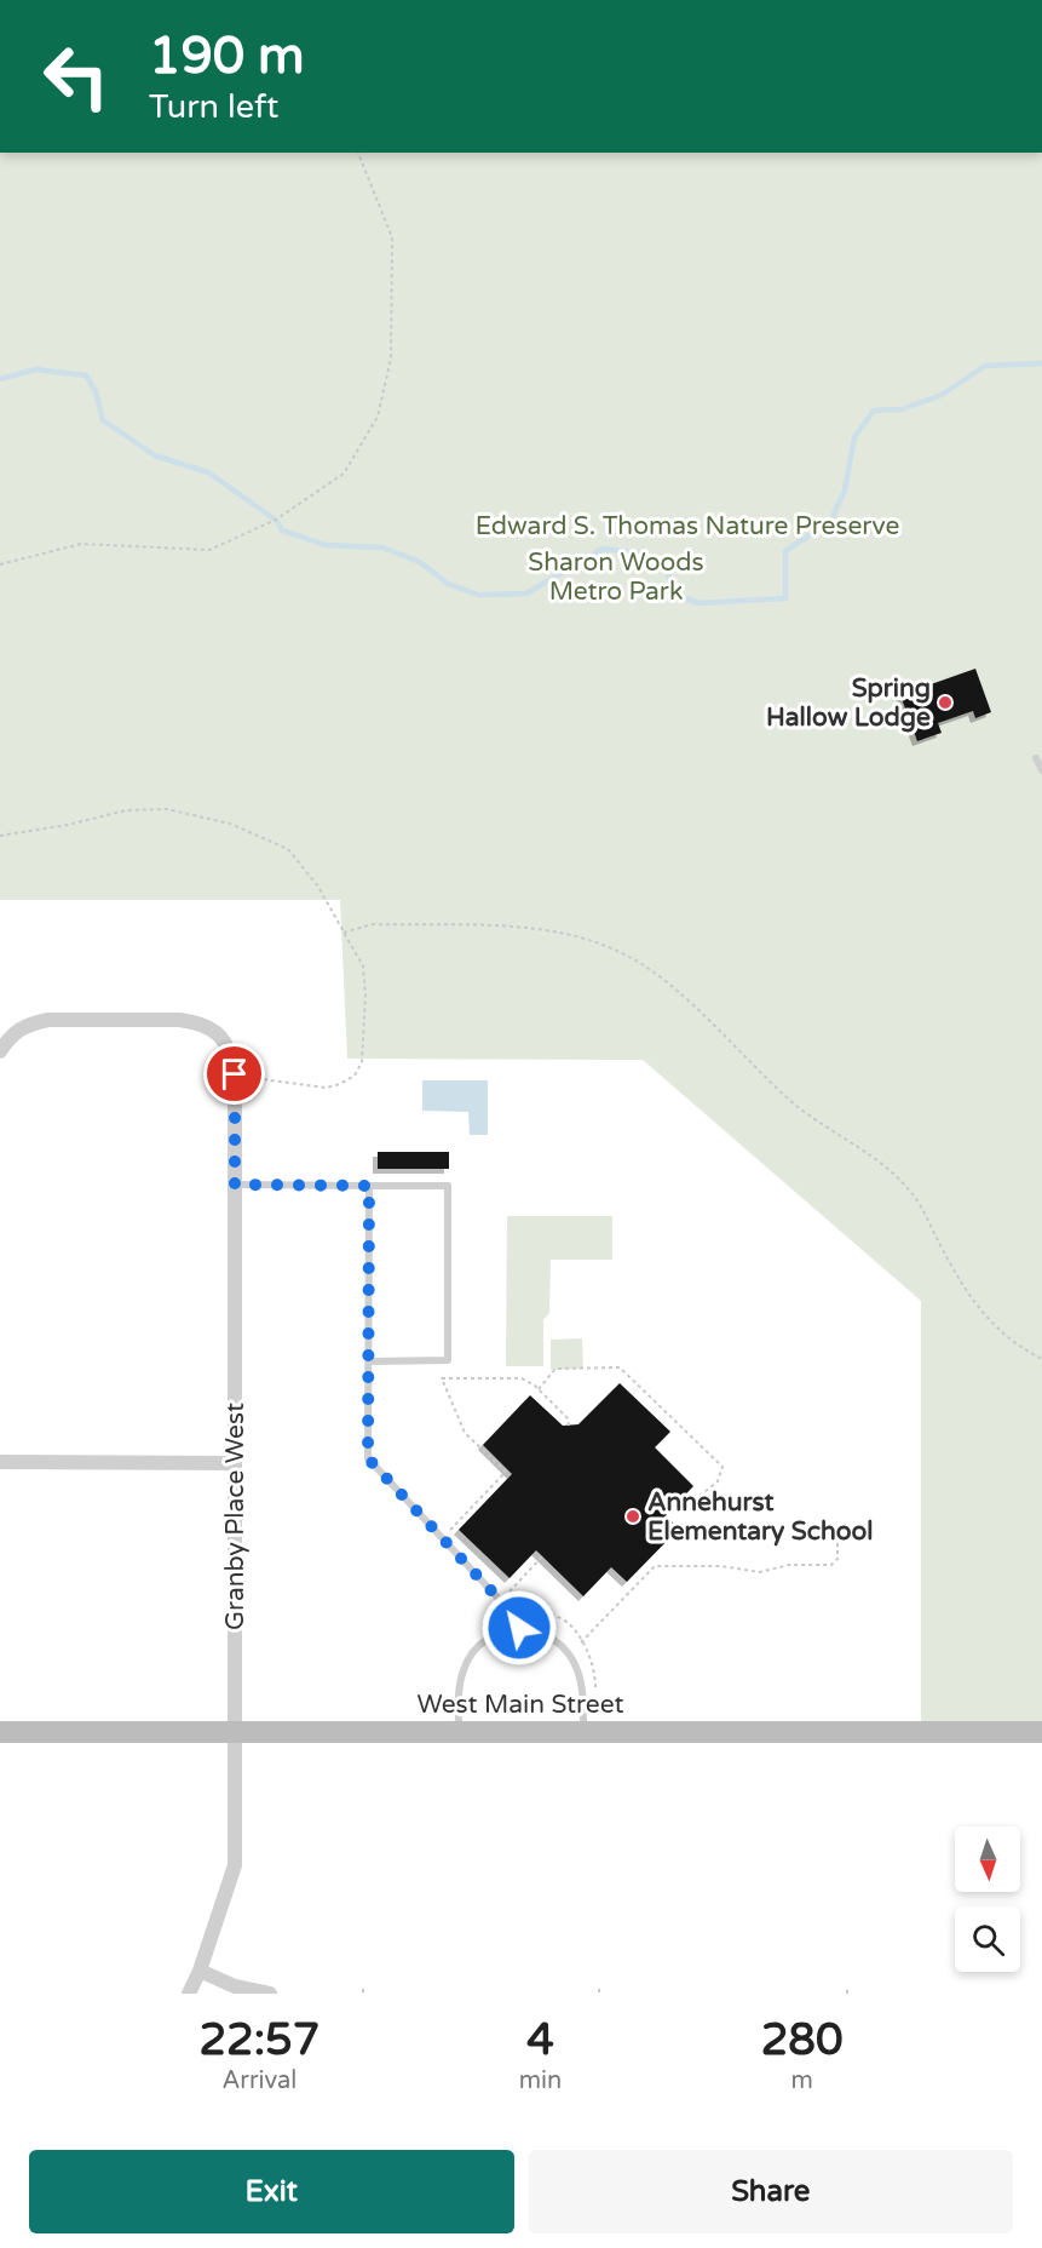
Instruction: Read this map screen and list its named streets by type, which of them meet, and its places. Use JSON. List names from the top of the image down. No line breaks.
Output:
{"streets":{"main road":["West Main Street"],"street":["Granby Place West"]},"crossings":[["Granby Place West","West Main Street"]],"parks":["Edward S. Thomas Nature Preserve","Sharon Woods Metro Park"],"places":["Spring Hallow Lodge","Annehurst Elementary School"],"north":"bottom","page":{"turn":["190 m","Turn left"],"eta":["22:57","Arrival","4","min","280","m"],"buttons":["Exit","Share"]}}
